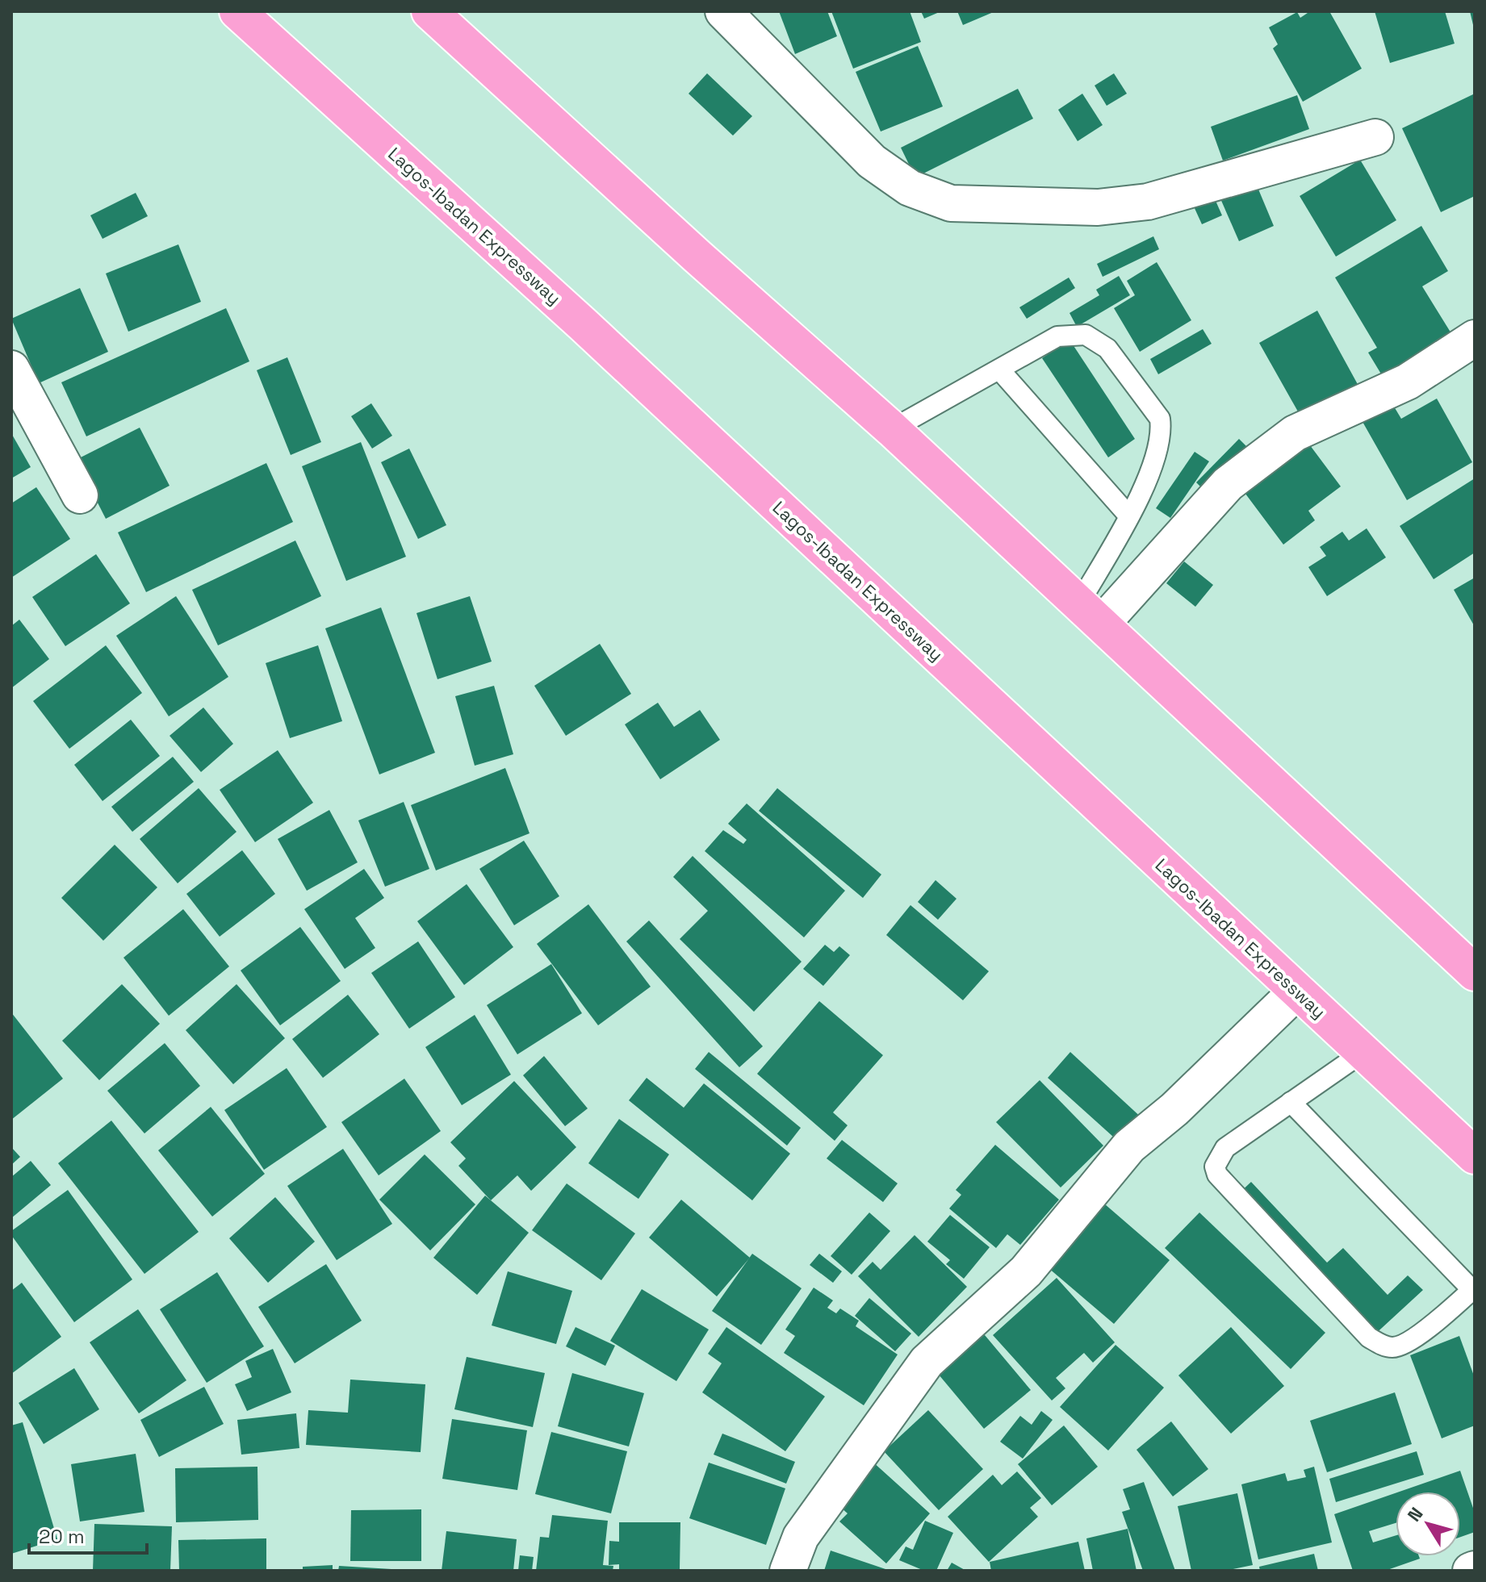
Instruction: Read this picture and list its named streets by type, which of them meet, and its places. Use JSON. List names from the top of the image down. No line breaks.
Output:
{"streets":{"highway":["Lagos-Ibadan Expressway"]},"scale_bar":"20 m","north":"top left"}
